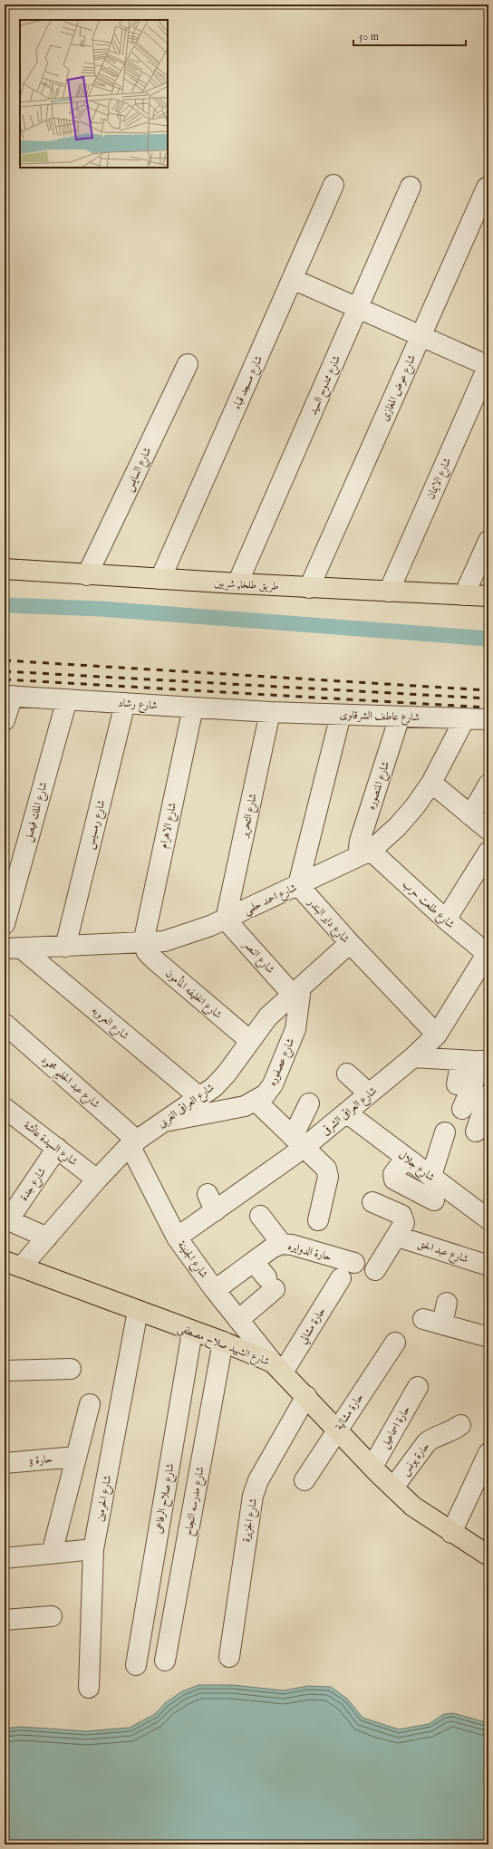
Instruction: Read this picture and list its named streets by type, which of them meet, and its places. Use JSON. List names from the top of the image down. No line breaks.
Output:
{"streets":{"main road":["طريق طلخا, شربين","شارع الشهيد صلاح مصطفى"],"street":["شارع مسجد قباء","شارع ممدوح السيد","شارع عوض المغازى","شارع السايس","شارع الايمان","شارع رشاد","شارع عاطف الشرقاوى","شارع المنصوره","شارع الملك فيصل","شارع التحرير","شارع رمسيس","شارع الاهرام","شارع احمد حلمي","شارع طلعت حرب","شارع داير البندر","شارع النصر","شارع الخليفه المأمون","شارع العروبه","شارع عصفوره","شارع عبد الحليم محمود","شارع العراقى الغربى","شارع العراقى الشرقى","شارع السيدة عائشة","شارع جلال","شارع جدة","حارة الدوايره","شارع عبد الحق","شارع الجنينة","حارة مشالي","حارة مشالية","حارة اسماعيل","حارة يونس","حارة 3","شارع الحرمين","شارع صلاح الرفاعى","شارع مدرسه النجاح","شارع الجزيرة"]},"crossings":[["شارع مسجد قباء","طريق طلخا, شربين"],["شارع ممدوح السيد","طريق طلخا, شربين"],["شارع عوض المغازى","طريق طلخا, شربين"],["شارع السايس","طريق طلخا, شربين"],["شارع الايمان","طريق طلخا, شربين"],["شارع رشاد","شارع عاطف الشرقاوى"],["شارع رشاد","شارع الملك فيصل"],["شارع رشاد","شارع التحرير"],["شارع رشاد","شارع رمسيس"],["شارع رشاد","شارع الاهرام"],["شارع عاطف الشرقاوى","شارع المنصوره"],["شارع عاطف الشرقاوى","شارع التحرير"],["شارع عاطف الشرقاوى","شارع احمد حلمي"],["شارع المنصوره","شارع احمد حلمي"],["شارع المنصوره","شارع طلعت حرب"],["شارع التحرير","شارع احمد حلمي"],["شارع التحرير","شارع النصر"],["شارع رمسيس","شارع احمد حلمي"],["شارع الاهرام","شارع احمد حلمي"],["شارع الاهرام","شارع الخليفه المأمون"],["شارع احمد حلمي","شارع طلعت حرب"],["شارع احمد حلمي","شارع داير البندر"],["شارع احمد حلمي","شارع النصر"],["شارع احمد حلمي","شارع الخليفه المأمون"],["شارع احمد حلمي","شارع العروبه"],["شارع طلعت حرب","شارع العراقى الشرقى"],["شارع داير البندر","شارع العراقى الغربى"],["شارع داير البندر","شارع العراقى الشرقى"],["شارع النصر","شارع عصفوره"],["شارع النصر","شارع العراقى الغربى"],["شارع الخليفه المأمون","شارع العراقى الغربى"],["شارع العروبه","شارع العراقى الغربى"],["شارع عصفوره","شارع العراقى الغربى"],["شارع عبد الحليم محمود","شارع العراقى الغربى"],["شارع عبد الحليم محمود","شارع الجنينة"],["شارع العراقى الغربى","شارع السيدة عائشة"],["شارع العراقى الغربى","شارع الجنينة"],["شارع العراقى الغربى","شارع الشهيد صلاح مصطفى"],["شارع العراقى الشرقى","شارع جلال"],["شارع العراقى الشرقى","شارع الجنينة"],["شارع السيدة عائشة","شارع جدة"],["حارة الدوايره","شارع الجنينة"],["شارع الجنينة","حارة مشالي"],["شارع الجنينة","شارع الشهيد صلاح مصطفى"],["حارة مشالي","شارع الشهيد صلاح مصطفى"],["شارع الشهيد صلاح مصطفى","حارة مشالية"],["شارع الشهيد صلاح مصطفى","حارة اسماعيل"],["شارع الشهيد صلاح مصطفى","حارة يونس"],["شارع الشهيد صلاح مصطفى","شارع الحرمين"],["شارع الشهيد صلاح مصطفى","شارع صلاح الرفاعى"],["شارع الشهيد صلاح مصطفى","شارع مدرسه النجاح"],["شارع الشهيد صلاح مصطفى","شارع الجزيرة"]],"scale_bar":"50 m"}
